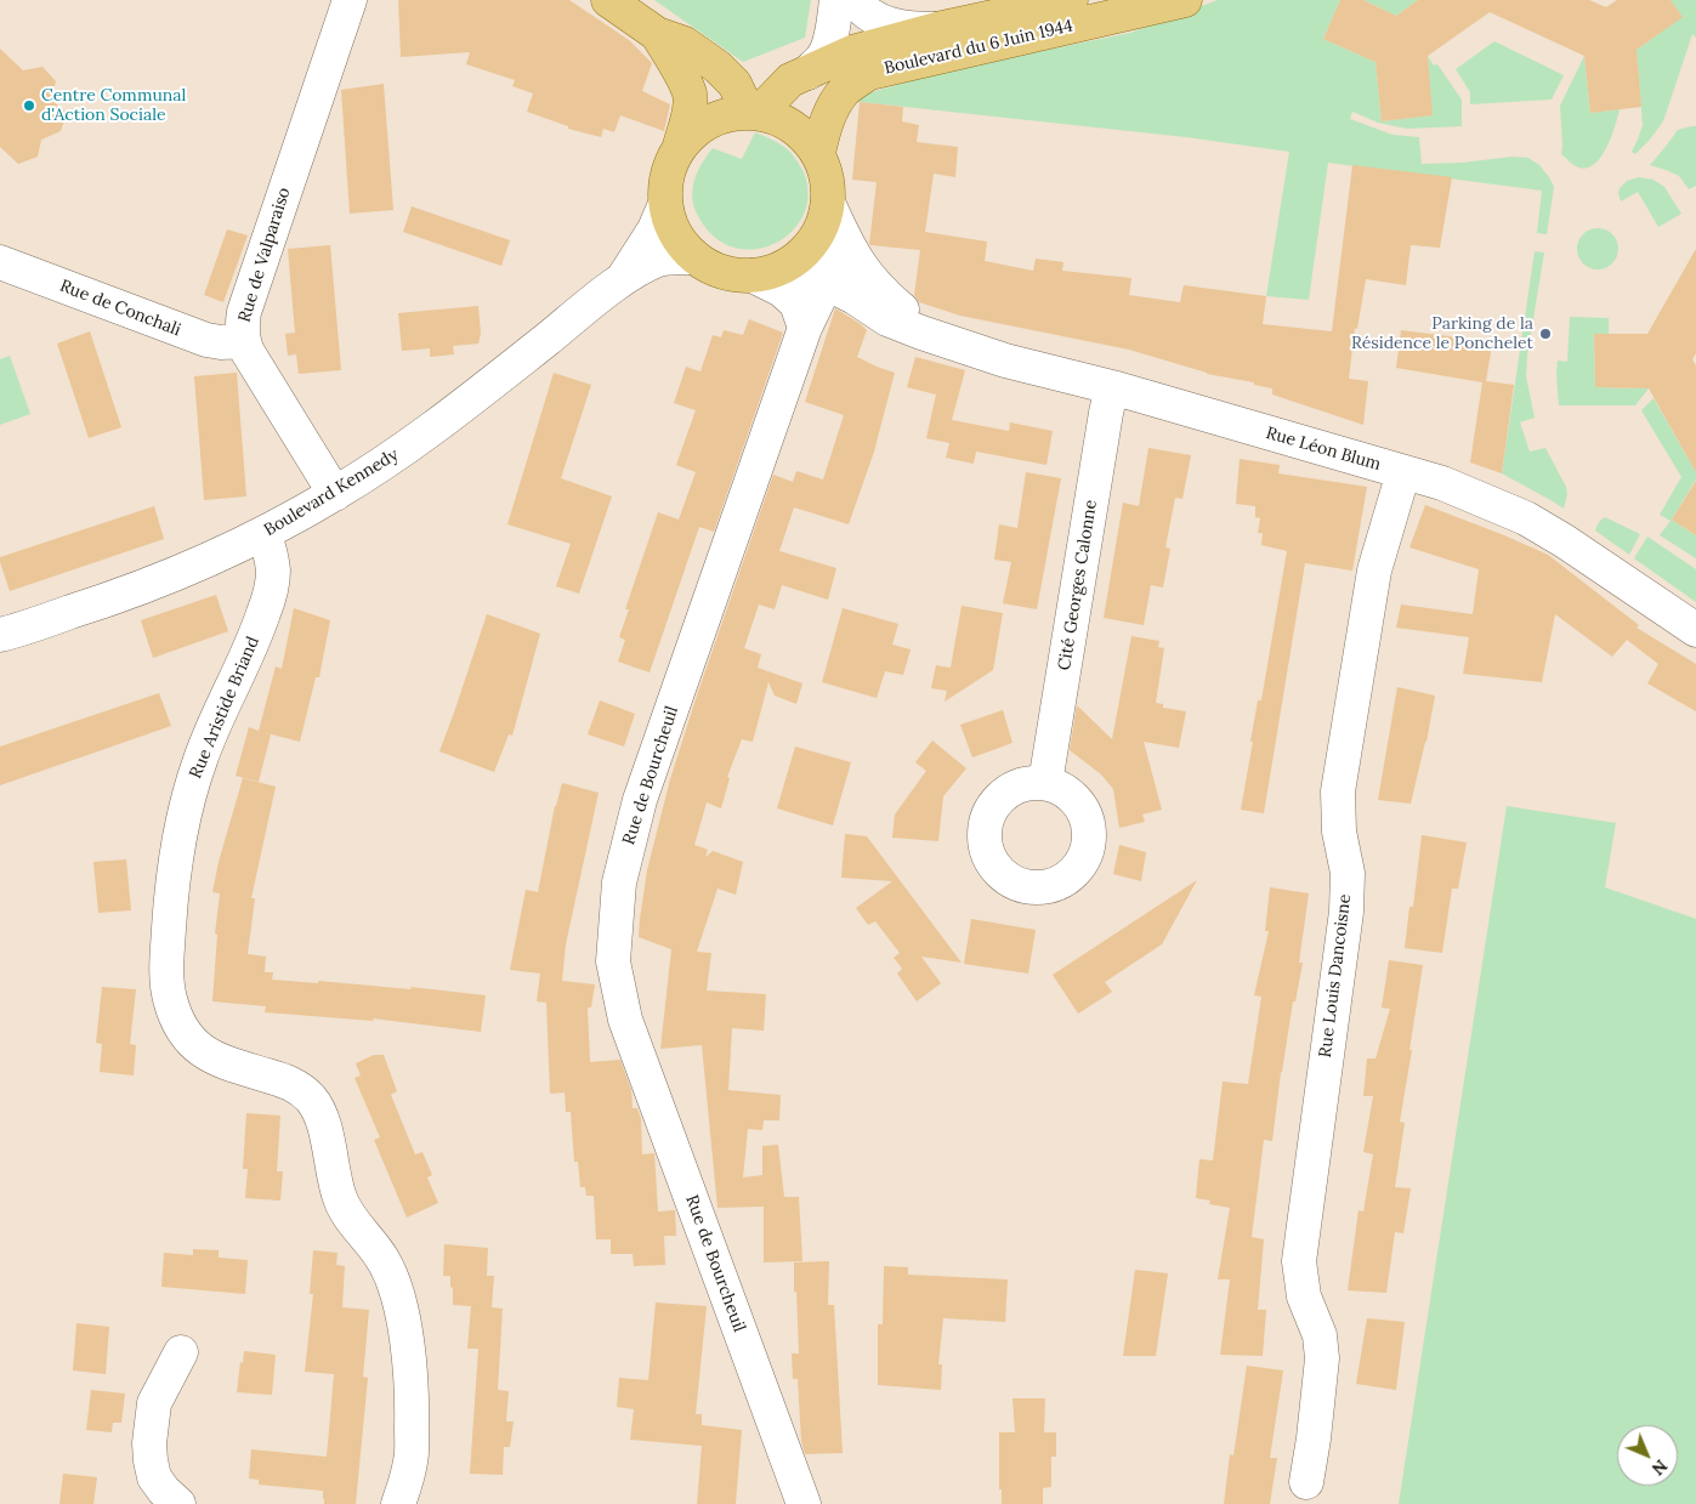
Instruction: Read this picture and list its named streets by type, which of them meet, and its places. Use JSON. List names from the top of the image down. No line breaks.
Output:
{"streets":{"main road":["Boulevard du 6 Juin 1944"],"street":["Rue de Valparaiso","Rue de Conchali","Rue Léon Blum","Boulevard Kennedy","Cité Georges Calonne","Rue Aristide Briand","Rue de Bourcheuil","Rue Louis Dancoisne"]},"crossings":[["Boulevard du 6 Juin 1944","Rue Léon Blum"],["Boulevard du 6 Juin 1944","Boulevard Kennedy"],["Rue de Valparaiso","Rue de Conchali"],["Rue de Valparaiso","Boulevard Kennedy"],["Rue Léon Blum","Boulevard Kennedy"],["Rue Léon Blum","Cité Georges Calonne"],["Rue Léon Blum","Rue de Bourcheuil"],["Rue Léon Blum","Rue Louis Dancoisne"],["Boulevard Kennedy","Rue Aristide Briand"]],"places":["Centre Communal d'Action Sociale","Parking de la Résidence le Ponchelet"],"north":"bottom right"}
